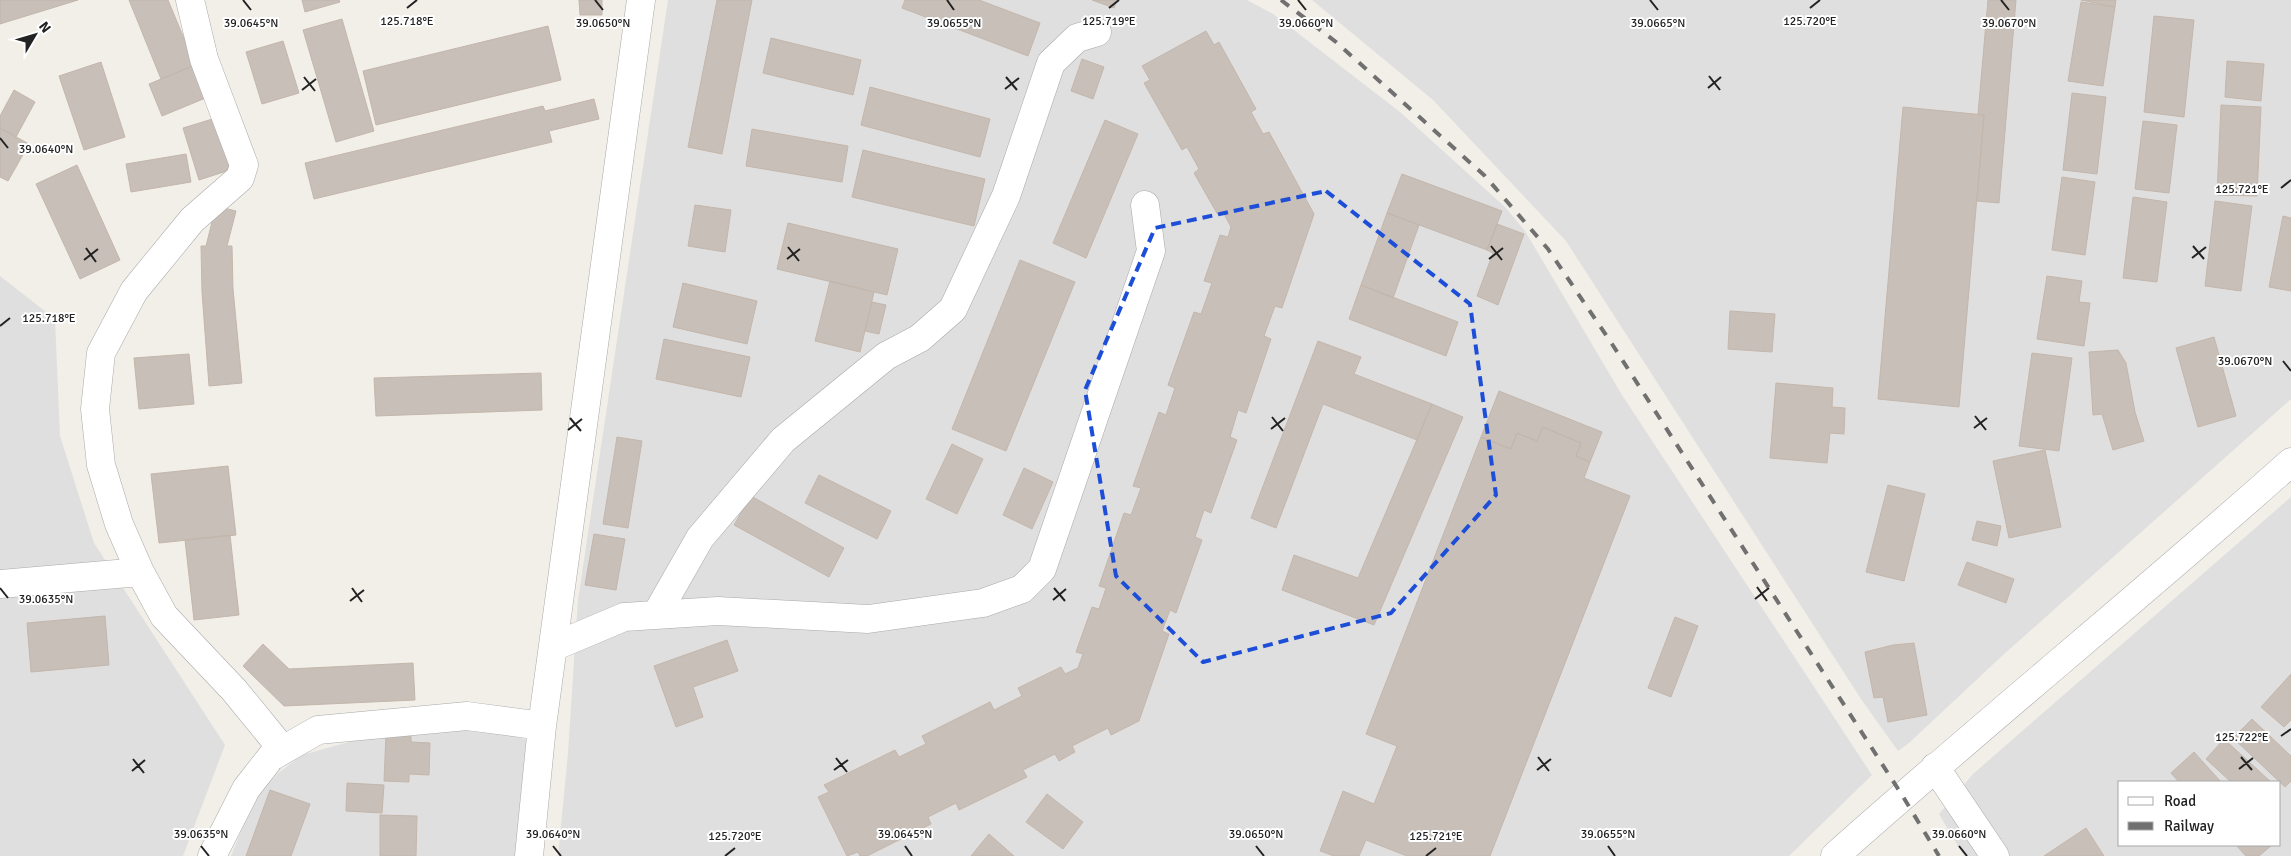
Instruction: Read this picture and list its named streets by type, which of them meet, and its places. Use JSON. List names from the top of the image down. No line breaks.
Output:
{"legend":["Road","Railway"],"north":"top right","coordinates":["125.718°E","125.719°E","125.720°E","39.0645°N","39.0650°N","39.0655°N","39.0660°N","39.0665°N","39.0670°N","39.0640°N","125.721°E","39.0635°N","125.722°E"]}
